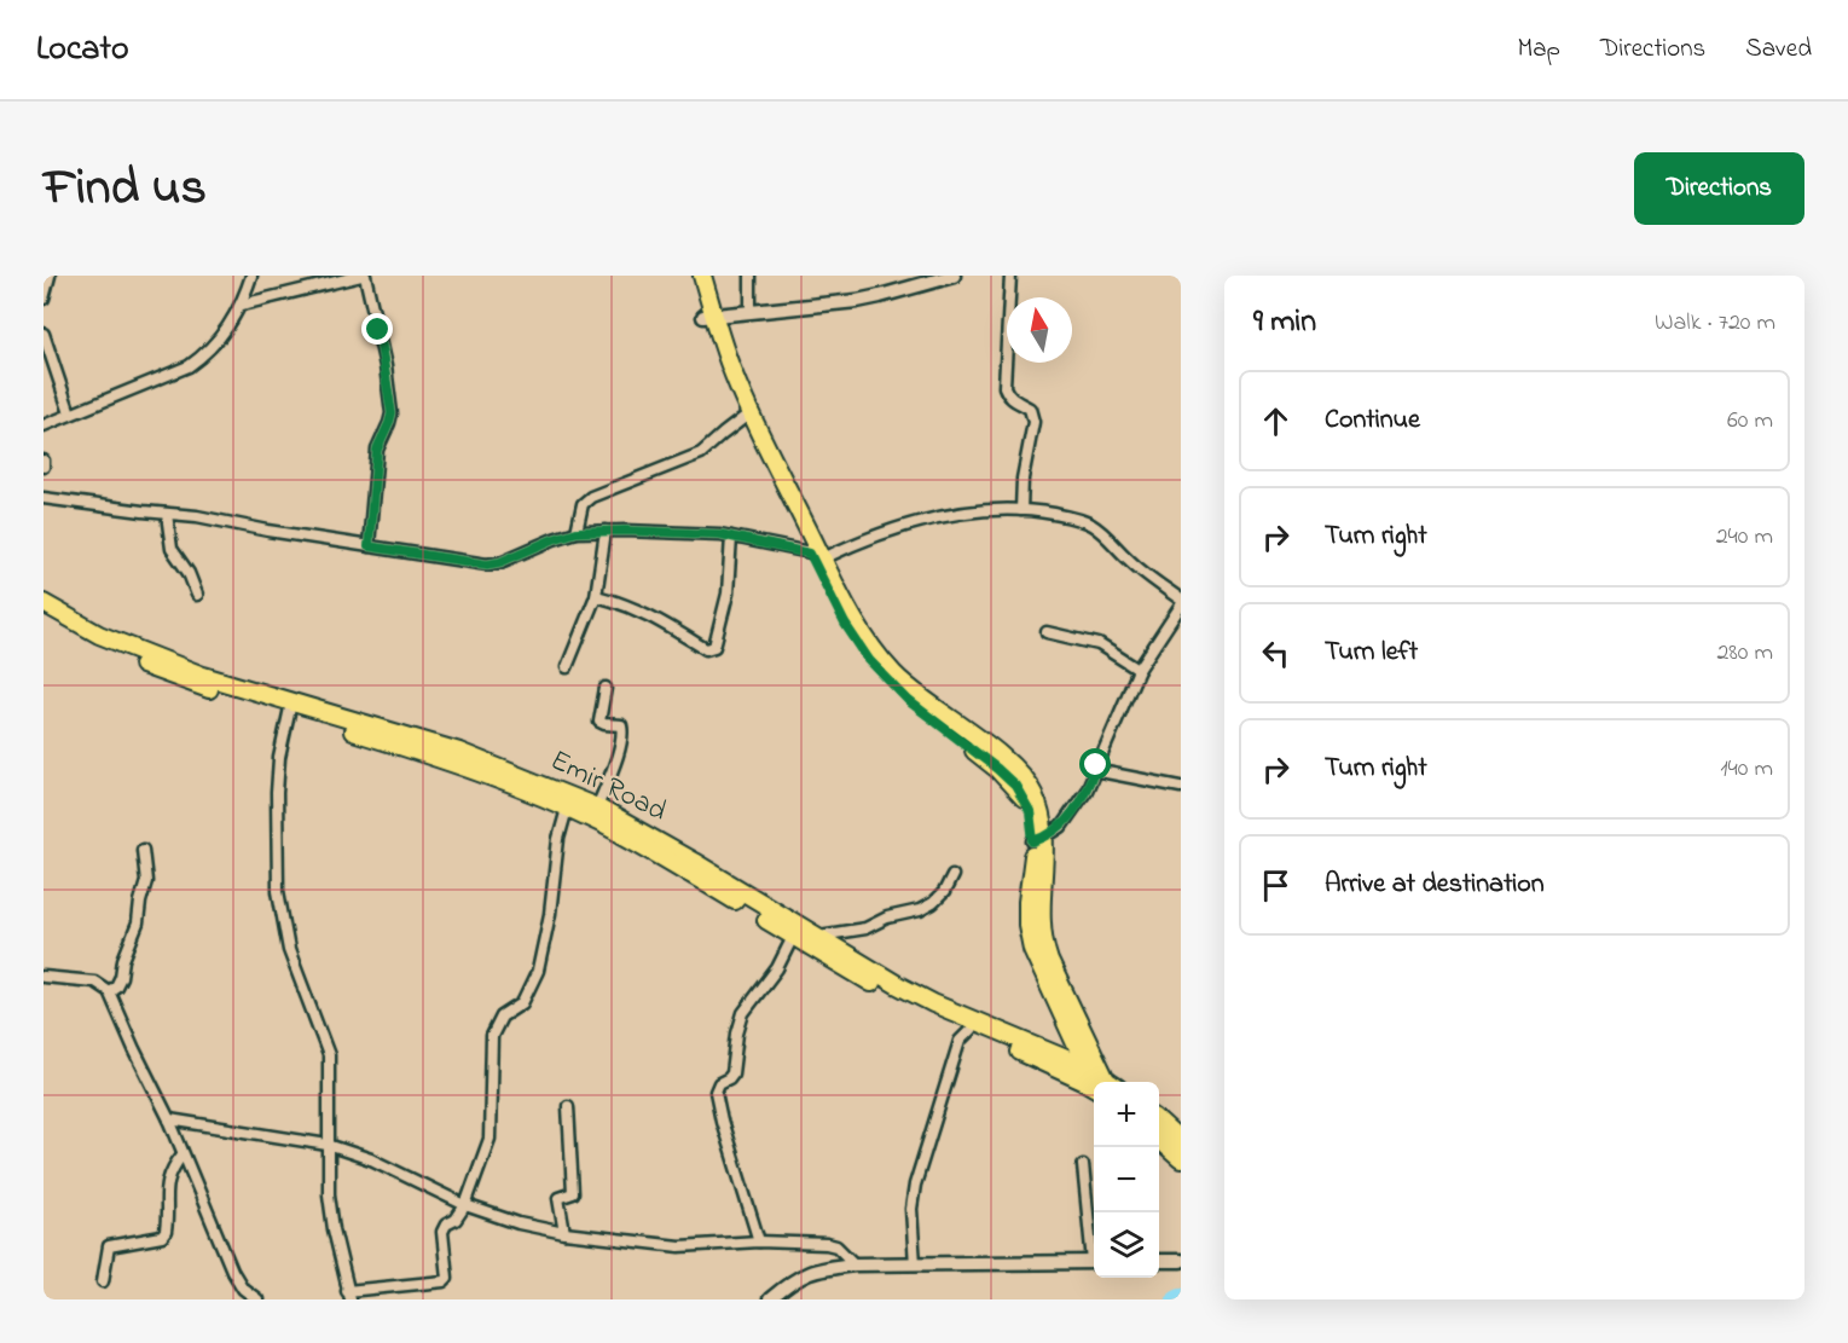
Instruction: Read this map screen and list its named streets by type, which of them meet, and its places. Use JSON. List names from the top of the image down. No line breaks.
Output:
{"streets":{"main road":["Emir Road"]},"north":"top","page":{"header":"Locato","nav":["Map","Directions","Saved"],"title":"Find us","buttons":"Directions","heading":["9 min","Walk · 720 m"],"list":[["Continue","60 m"],["Turn right","240 m"],["Turn left","280 m"],["Turn right","140 m"],"Arrive at destination"],"map_buttons":["+","−"]}}
